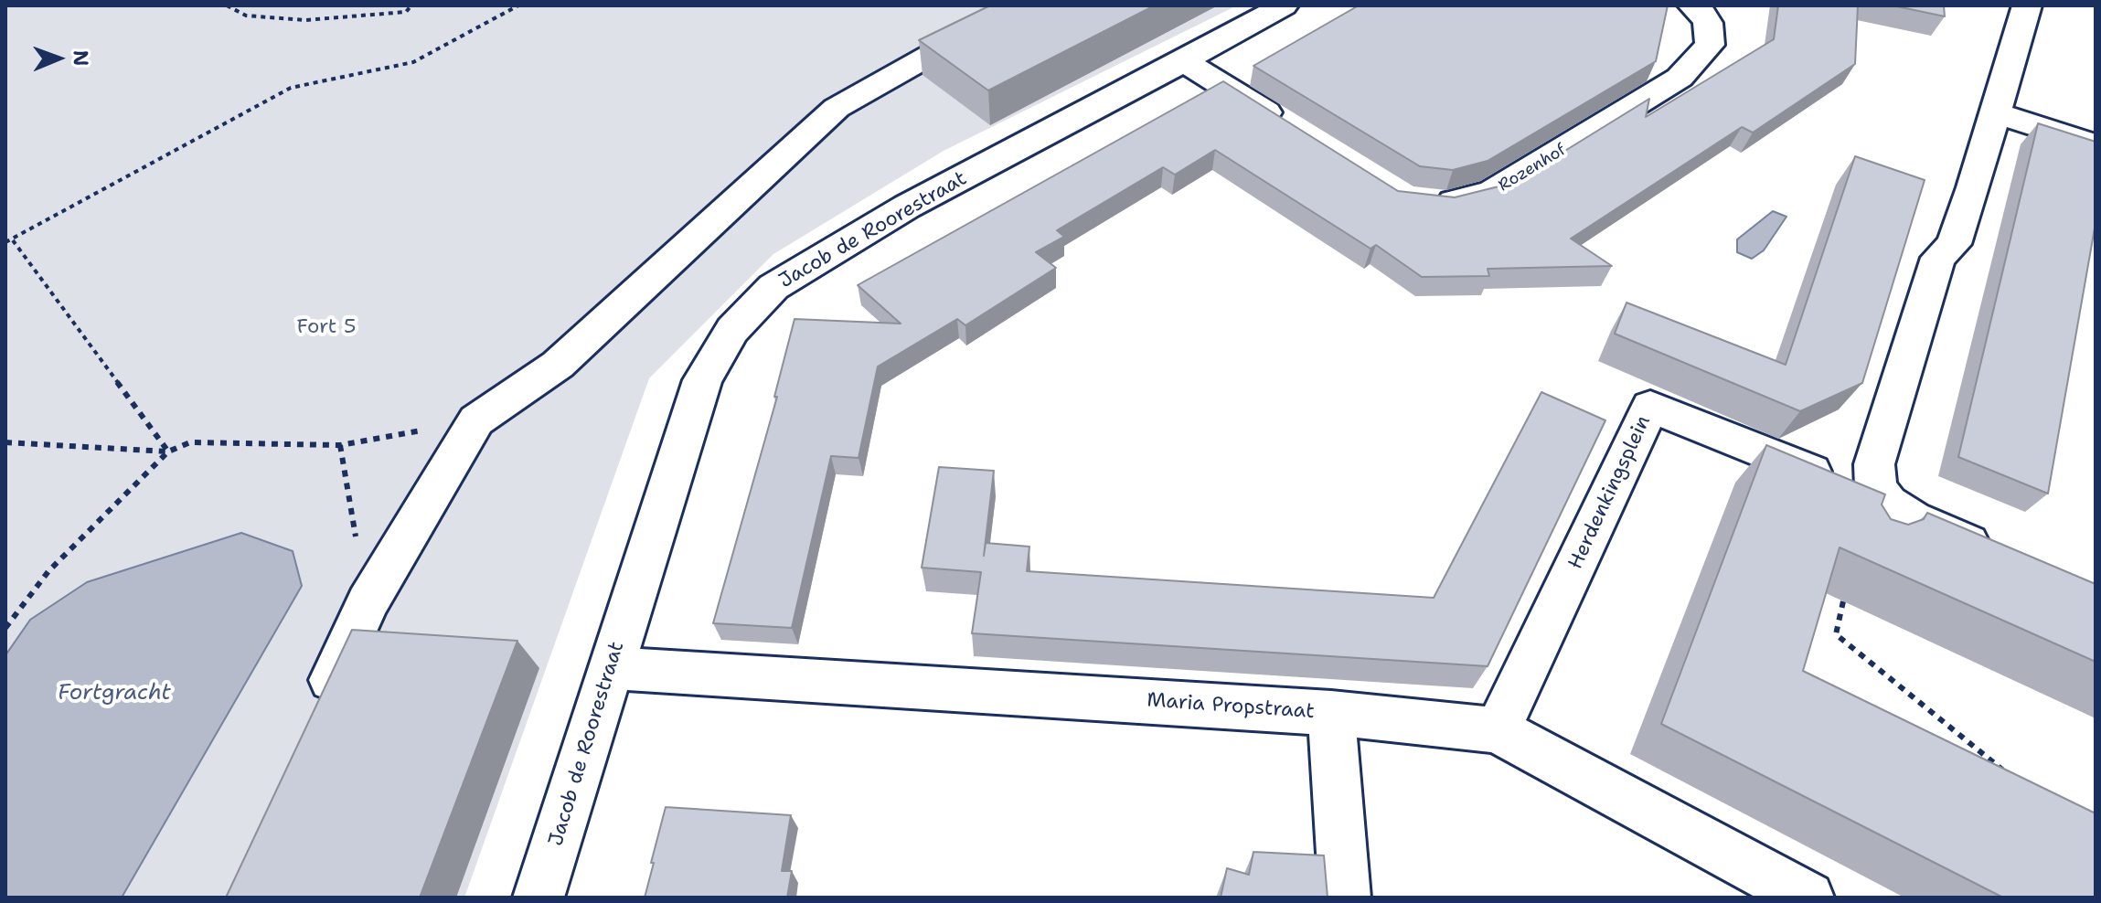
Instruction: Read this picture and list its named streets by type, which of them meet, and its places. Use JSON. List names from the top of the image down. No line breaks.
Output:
{"streets":{"street":["Rozenhof","Jacob de Roorestraat","Herdenkingsplein","Maria Propstraat"]},"crossings":[["Jacob de Roorestraat","Maria Propstraat"],["Herdenkingsplein","Maria Propstraat"]],"water":["Fortgracht"],"parks":["Fort 5"],"north":"right"}
